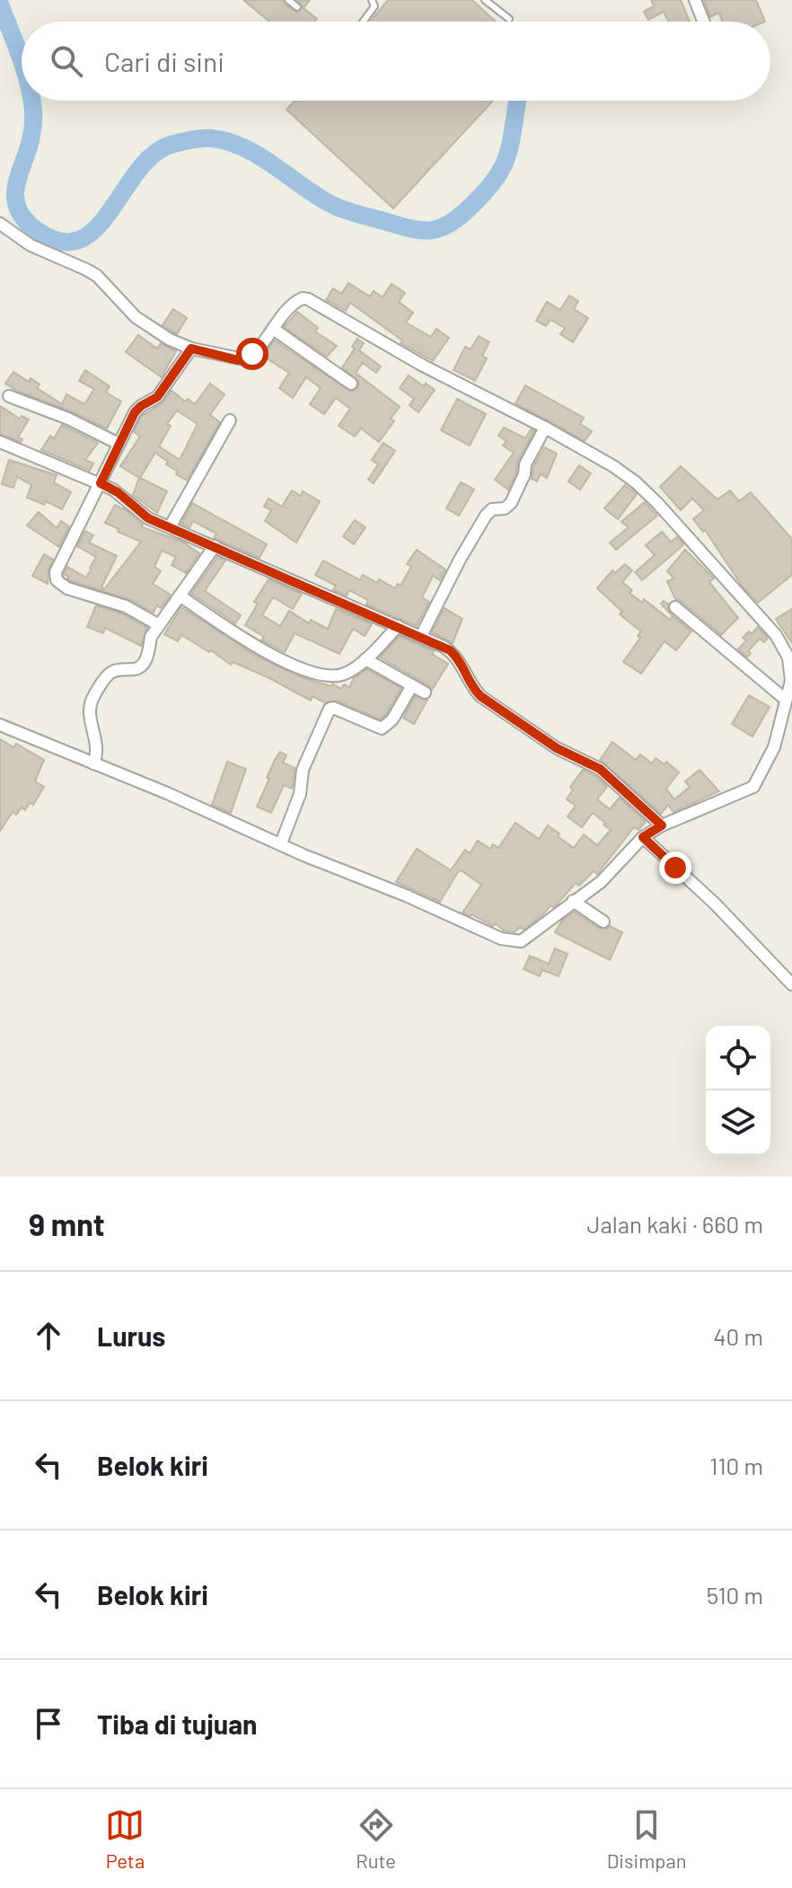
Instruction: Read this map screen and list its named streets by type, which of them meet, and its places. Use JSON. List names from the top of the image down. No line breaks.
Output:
{"page":{"search":"Cari di sini","heading":["9 mnt","Jalan kaki · 660 m"],"list":[["Lurus","40 m"],["Belok kiri","110 m"],["Belok kiri","510 m"],"Tiba di tujuan"],"nav":["Peta","Rute","Disimpan"]}}
